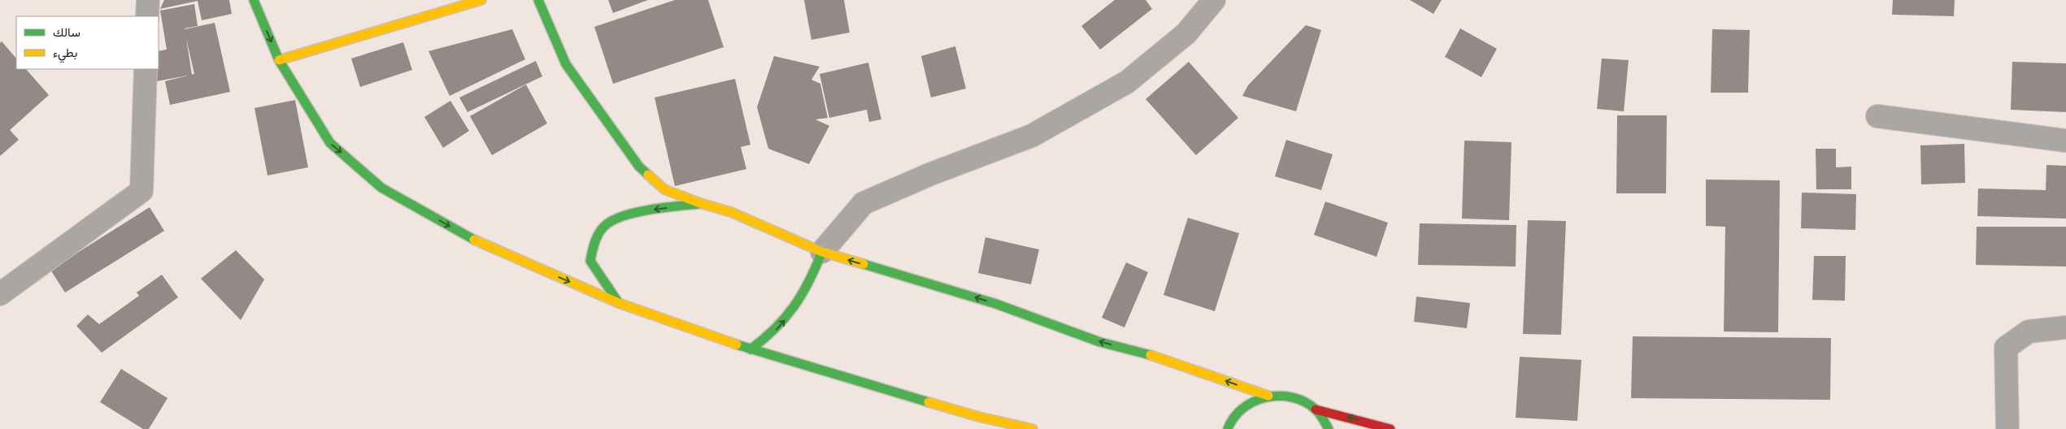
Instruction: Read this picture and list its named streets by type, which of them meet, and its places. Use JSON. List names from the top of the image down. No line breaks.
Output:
{"legend":["سالك","بطيء"]}
